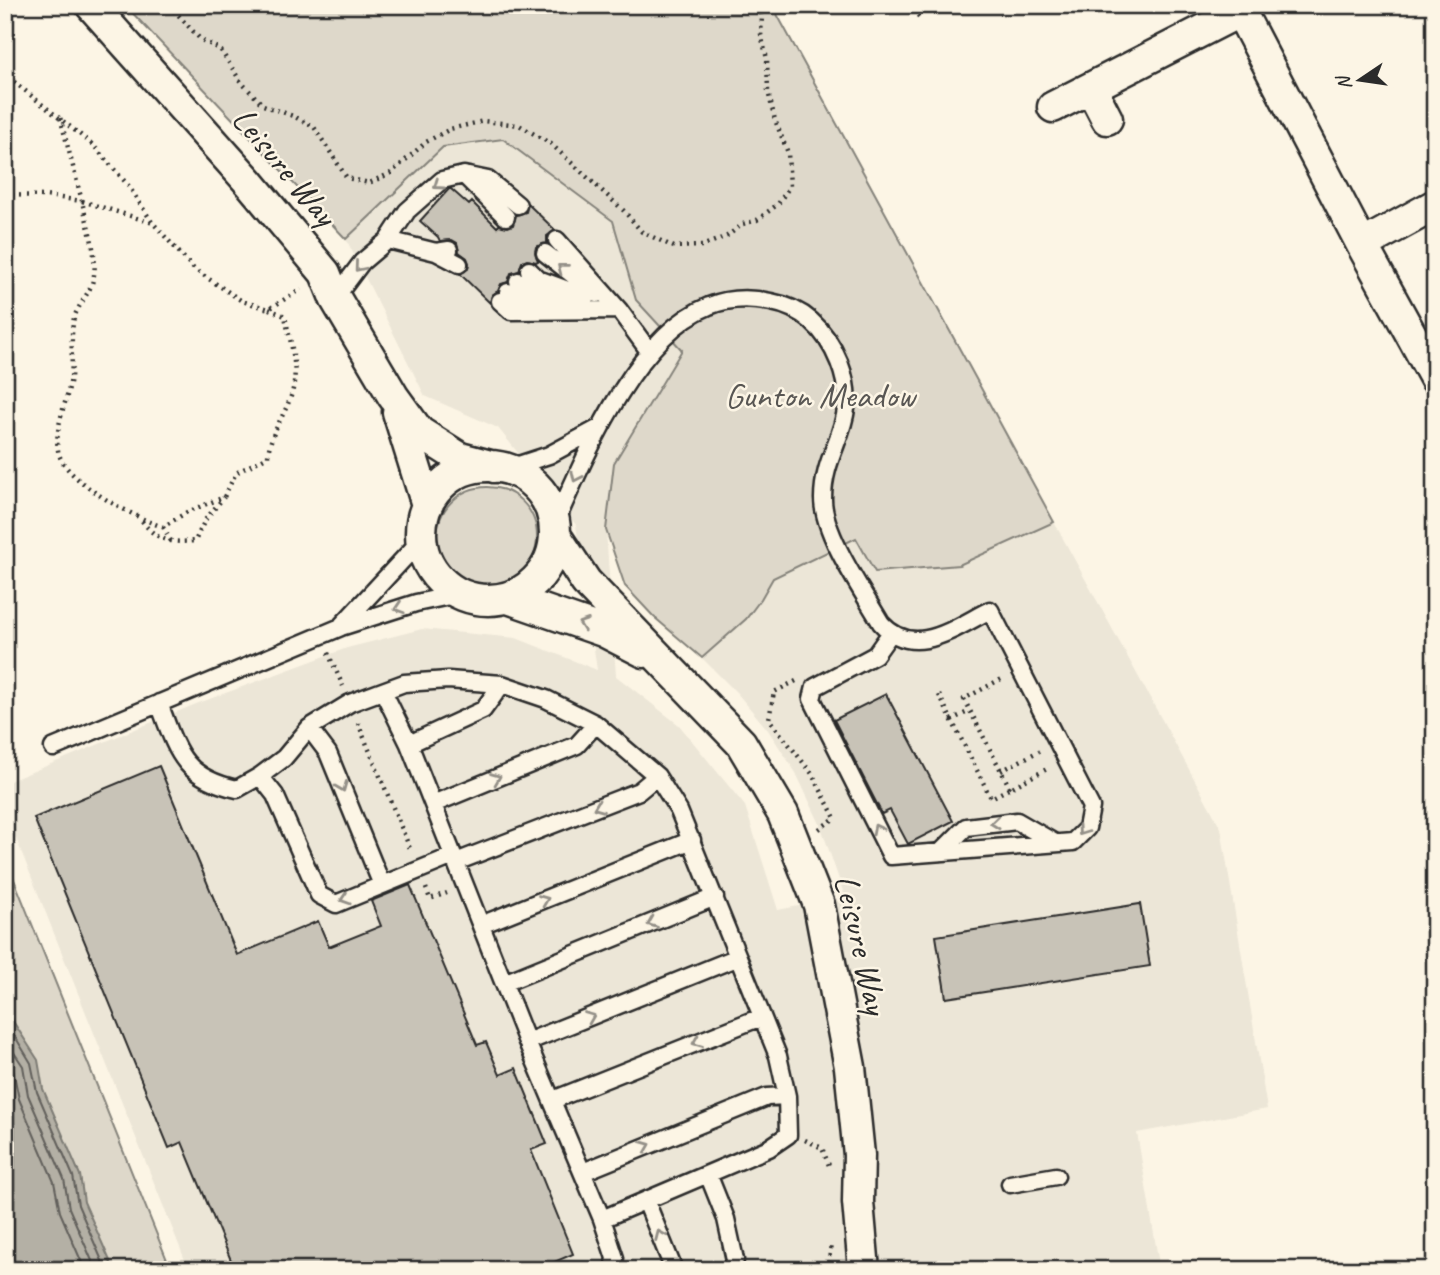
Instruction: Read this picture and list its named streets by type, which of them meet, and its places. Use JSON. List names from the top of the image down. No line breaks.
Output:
{"streets":{"street":["Leisure Way"]},"parks":["Gunton Meadow"],"north":"left"}
